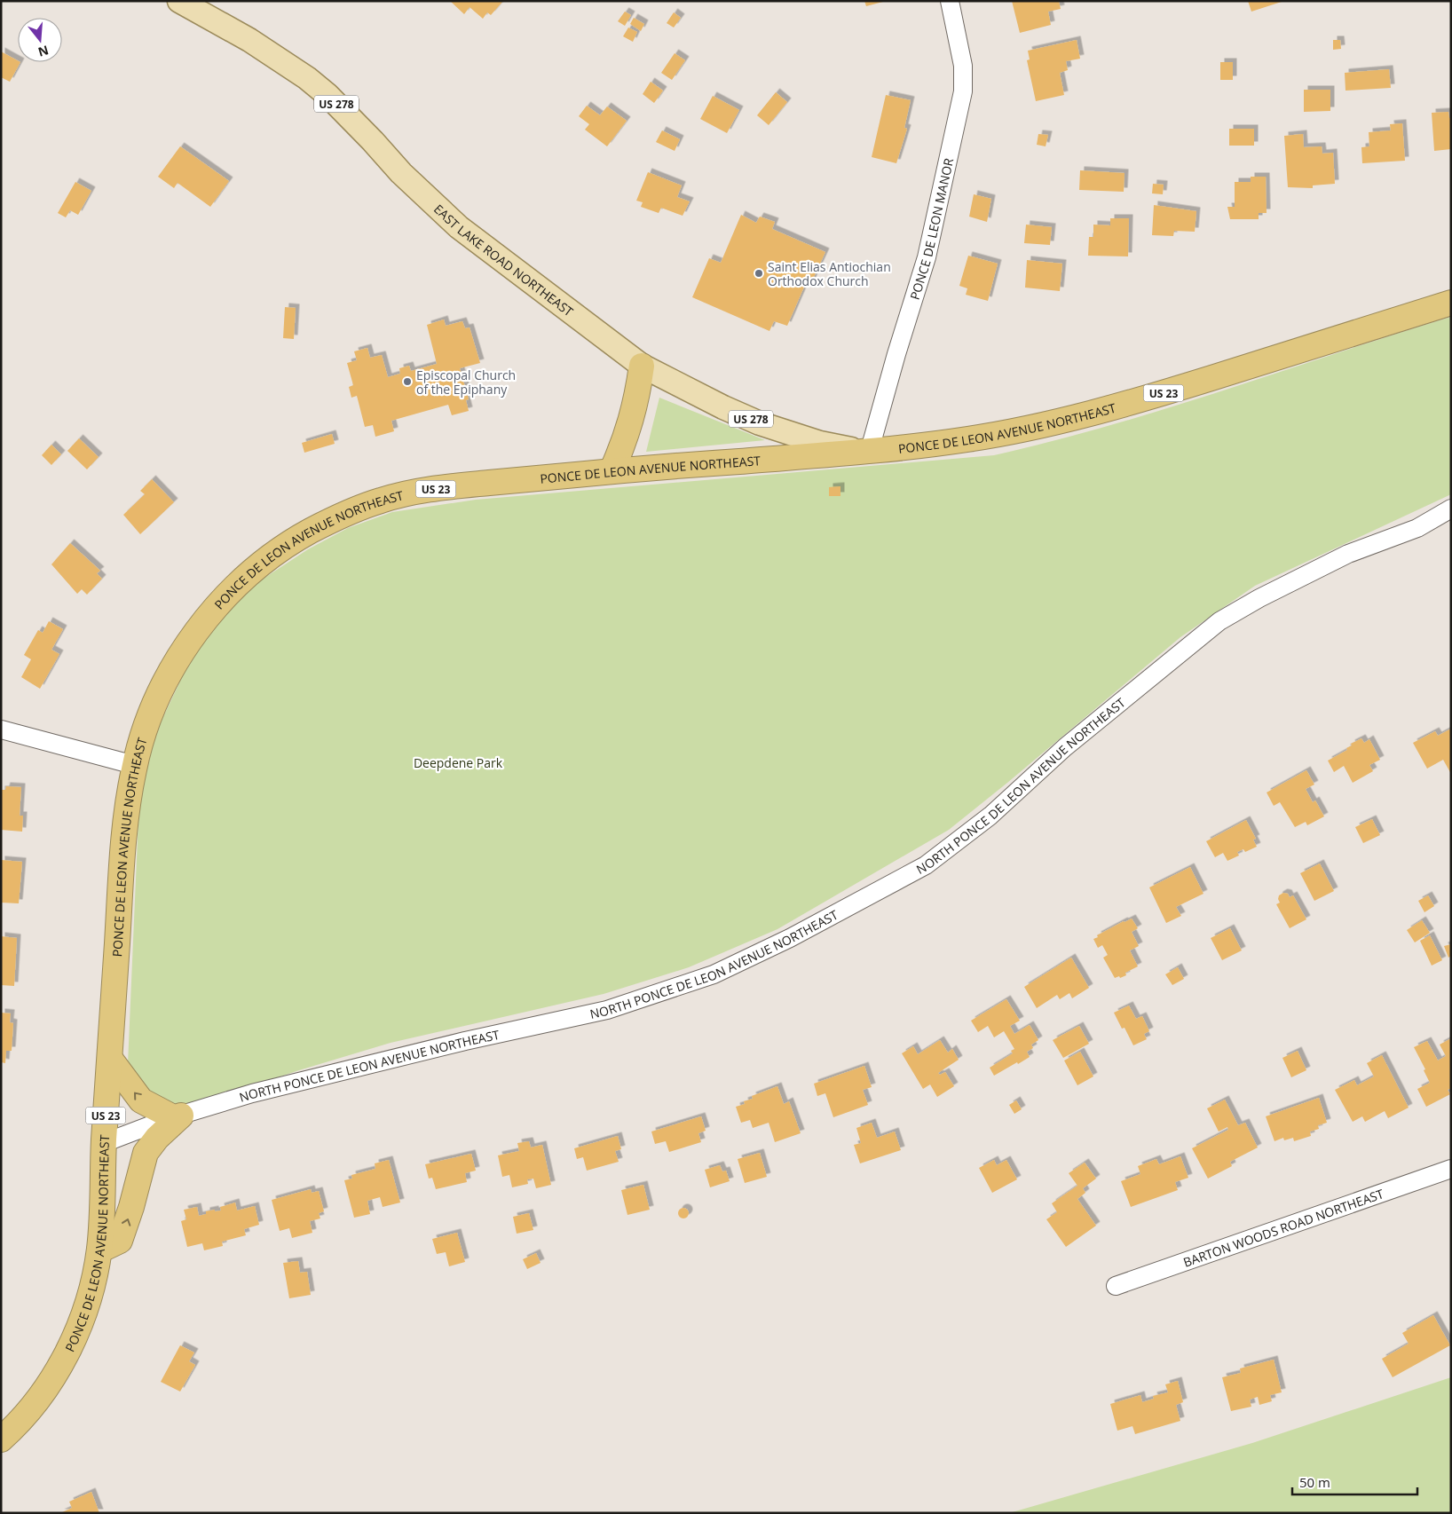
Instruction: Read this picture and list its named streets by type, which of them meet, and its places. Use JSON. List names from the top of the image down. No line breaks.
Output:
{"streets":{"highway":["US 23","PONCE DE LEON AVENUE NORTHEAST"],"main road":["US 278","EAST LAKE ROAD NORTHEAST"],"street":["PONCE DE LEON MANOR","NORTH PONCE DE LEON AVENUE NORTHEAST","BARTON WOODS ROAD NORTHEAST"]},"crossings":[["PONCE DE LEON MANOR","EAST LAKE ROAD NORTHEAST"],["PONCE DE LEON MANOR","PONCE DE LEON AVENUE NORTHEAST"],["EAST LAKE ROAD NORTHEAST","PONCE DE LEON AVENUE NORTHEAST"],["PONCE DE LEON AVENUE NORTHEAST","NORTH PONCE DE LEON AVENUE NORTHEAST"]],"parks":["Deepdene Park"],"places":["Saint Elias Antiochian Orthodox Church","Episcopal Church of the Epiphany"],"scale_bar":"50 m","north":"bottom"}
